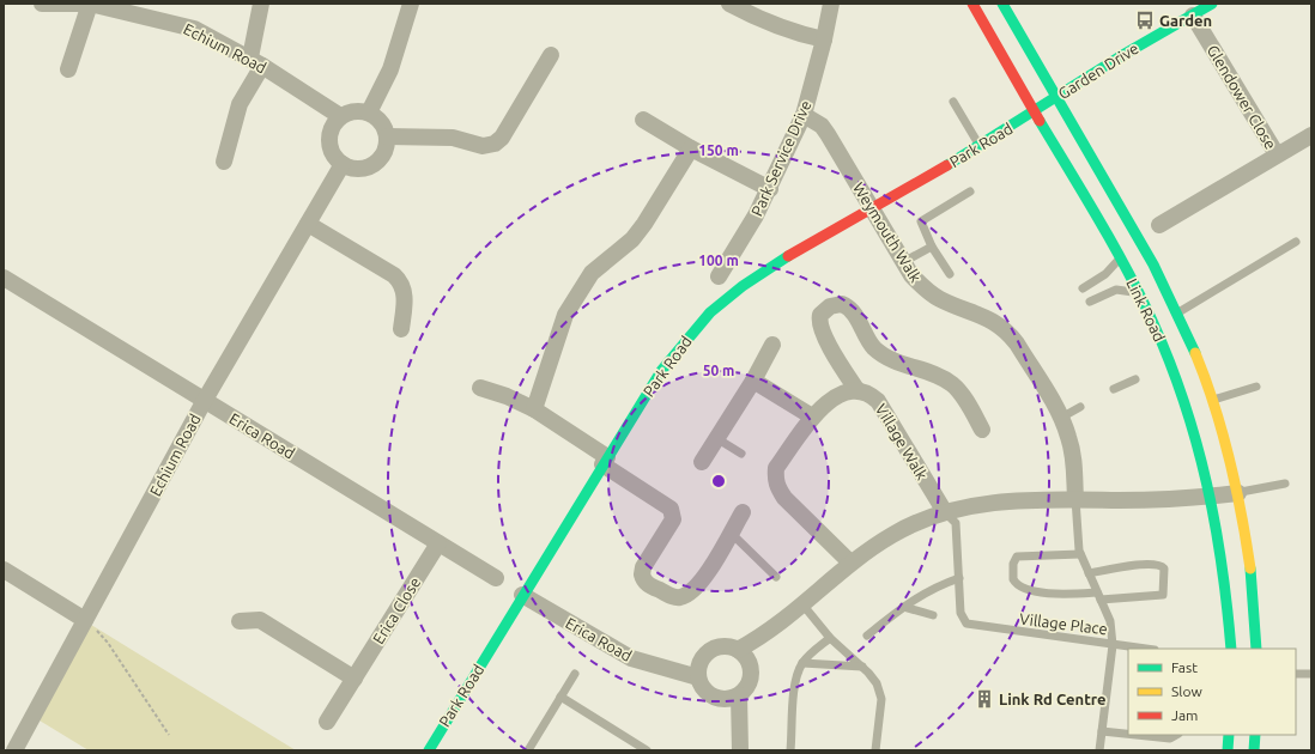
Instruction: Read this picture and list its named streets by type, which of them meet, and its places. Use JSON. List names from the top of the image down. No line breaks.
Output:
{"streets":{"street":["Echium Road","Garden Drive","Glendower Close","Park Road","Park Service Drive","Weymouth Walk","Link Road","Erica Road","Village Walk","Erica Close"],"lane":["Village Place"]},"crossings":[["Echium Road","Erica Road"],["Garden Drive","Glendower Close"],["Garden Drive","Park Road"],["Garden Drive","Link Road"],["Park Road","Weymouth Walk"],["Park Road","Link Road"],["Park Road","Erica Road"],["Park Service Drive","Weymouth Walk"],["Erica Road","Erica Close"]],"places":{"bus stop":["Garden"],"building":["Link Rd Centre"]},"legend":["Fast","Slow","Jam"],"rings":["150 m","100 m","50 m"]}
